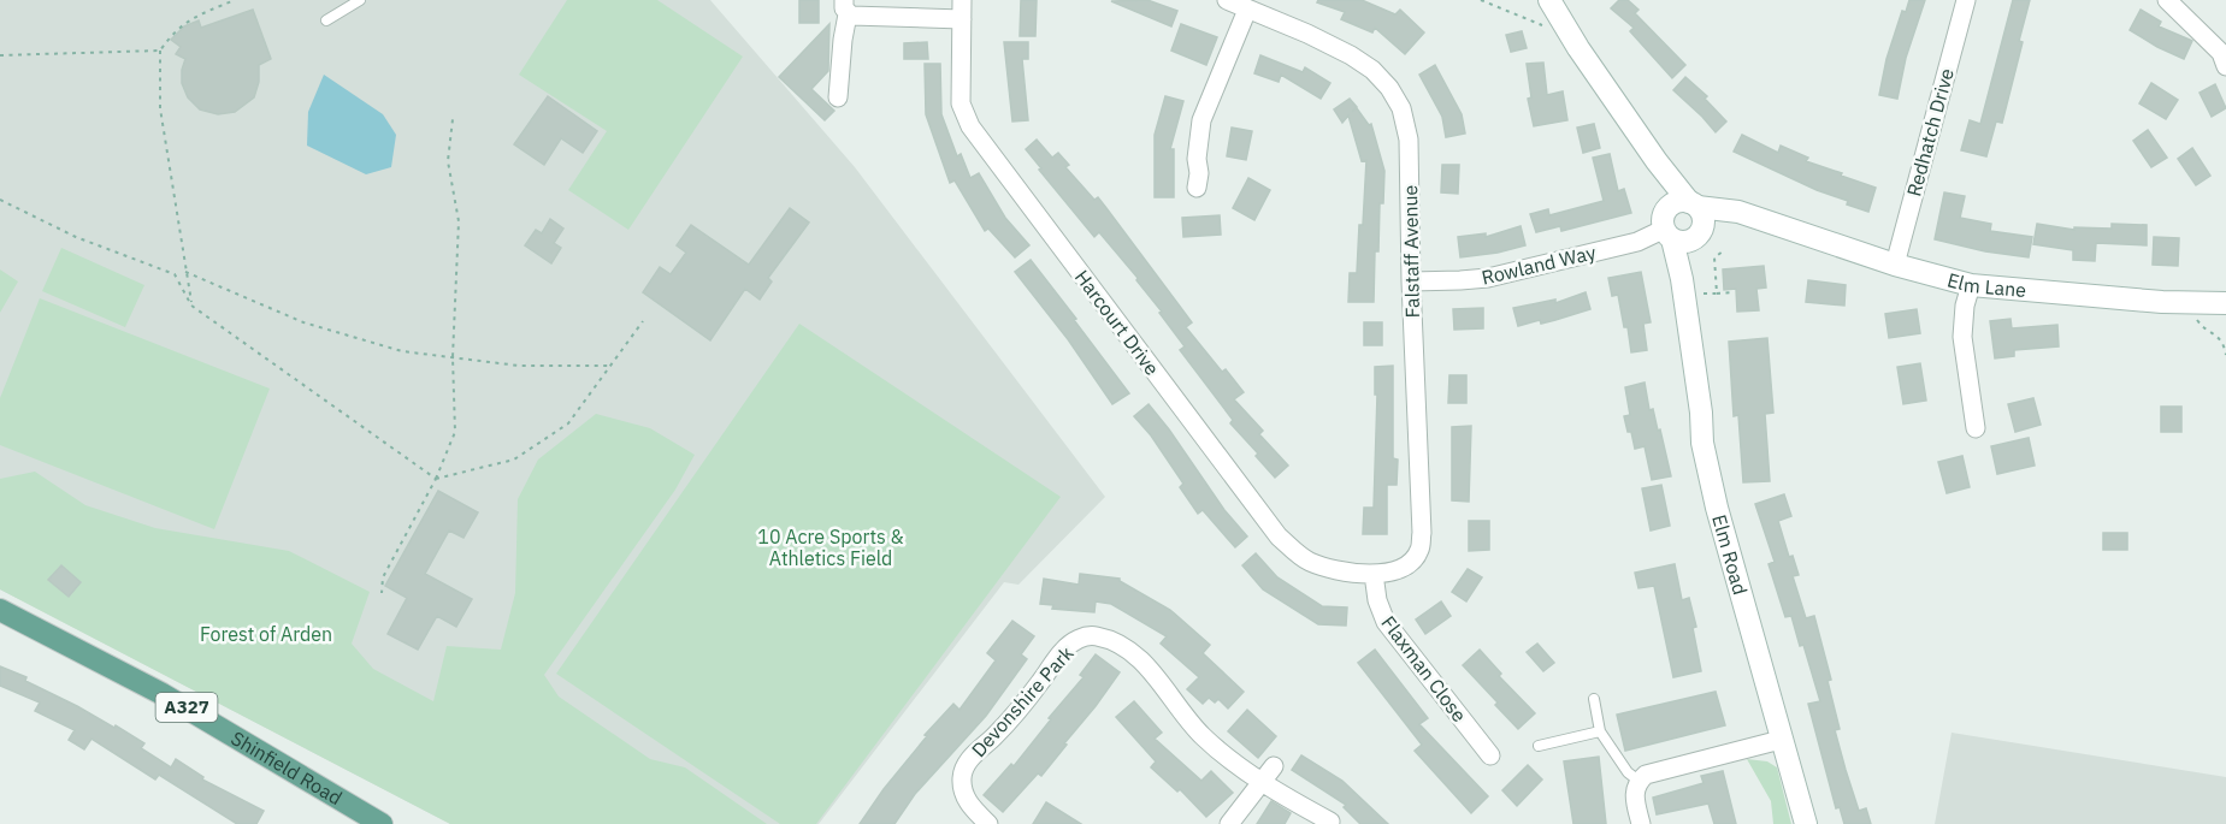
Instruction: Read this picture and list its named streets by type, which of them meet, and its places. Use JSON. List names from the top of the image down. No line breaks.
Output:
{"streets":{"main road":["Elm Lane","Elm Road","A327","Shinfield Road"],"street":["Redhatch Drive","Falstaff Avenue","Rowland Way","Harcourt Drive","Flaxman Close","Devonshire Park"]},"crossings":[["Redhatch Drive","Elm Lane"],["Falstaff Avenue","Rowland Way"],["Falstaff Avenue","Harcourt Drive"],["Falstaff Avenue","Flaxman Close"],["Rowland Way","Elm Lane"],["Rowland Way","Elm Road"],["Elm Lane","Elm Road"],["Harcourt Drive","Flaxman Close"]],"parks":["10 Acre Sports & Athletics Field","Forest of Arden"]}
